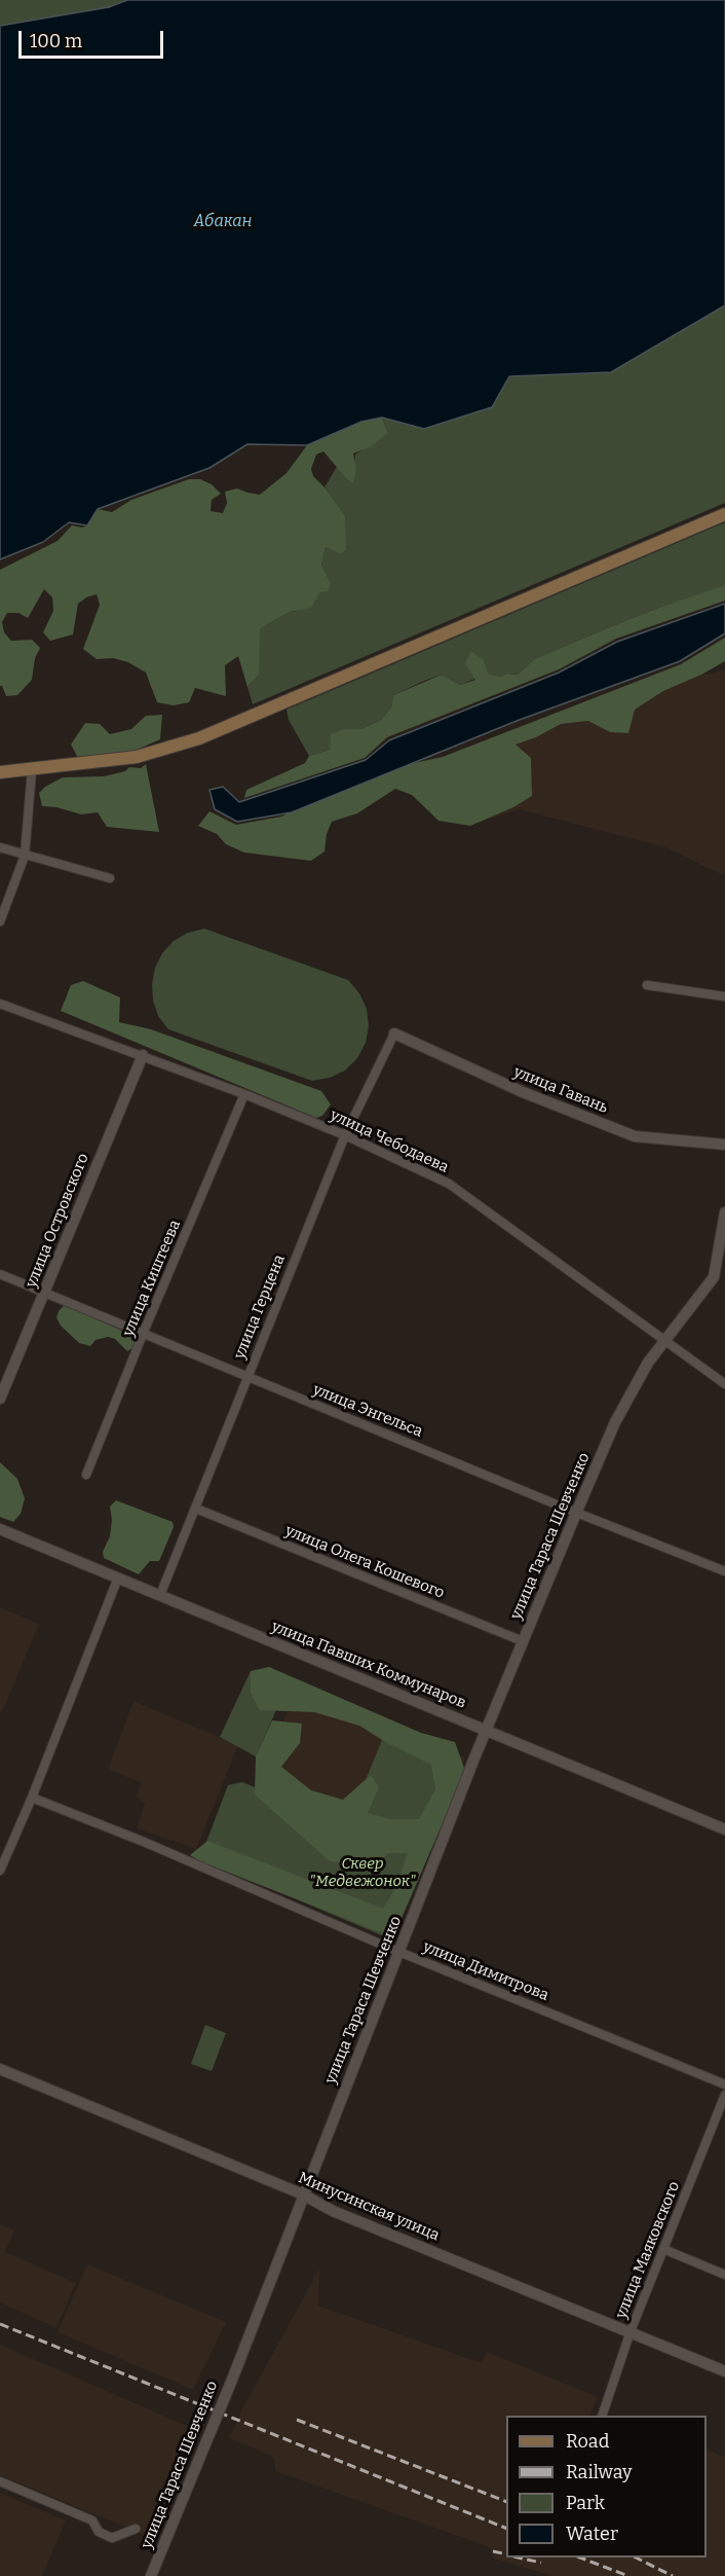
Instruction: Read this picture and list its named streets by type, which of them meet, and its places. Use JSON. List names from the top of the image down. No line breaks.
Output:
{"streets":{"street":["улица Гавань","улица Чебодаева","улица Островского","улица Киштеева","улица Герцена","улица Энгельса","улица Тараса Шевченко","улица Олега Кошевого","улица Павших Коммунаров","улица Димитрова","Минусинская улица","улица Маяковского"]},"crossings":[["улица Гавань","улица Герцена"],["улица Чебодаева","улица Островского"],["улица Чебодаева","улица Киштеева"],["улица Чебодаева","улица Герцена"],["улица Чебодаева","улица Тараса Шевченко"],["улица Островского","улица Энгельса"],["улица Киштеева","улица Энгельса"],["улица Герцена","улица Энгельса"],["улица Герцена","улица Олега Кошевого"],["улица Герцена","улица Павших Коммунаров"],["улица Энгельса","улица Тараса Шевченко"],["улица Тараса Шевченко","улица Олега Кошевого"],["улица Тараса Шевченко","улица Павших Коммунаров"],["улица Тараса Шевченко","улица Димитрова"],["улица Тараса Шевченко","Минусинская улица"],["Минусинская улица","улица Маяковского"]],"water":["Абакан"],"parks":["Сквер \"Медвежонок\""],"legend":["Road","Railway","Park","Water"],"scale_bar":"100 m"}
